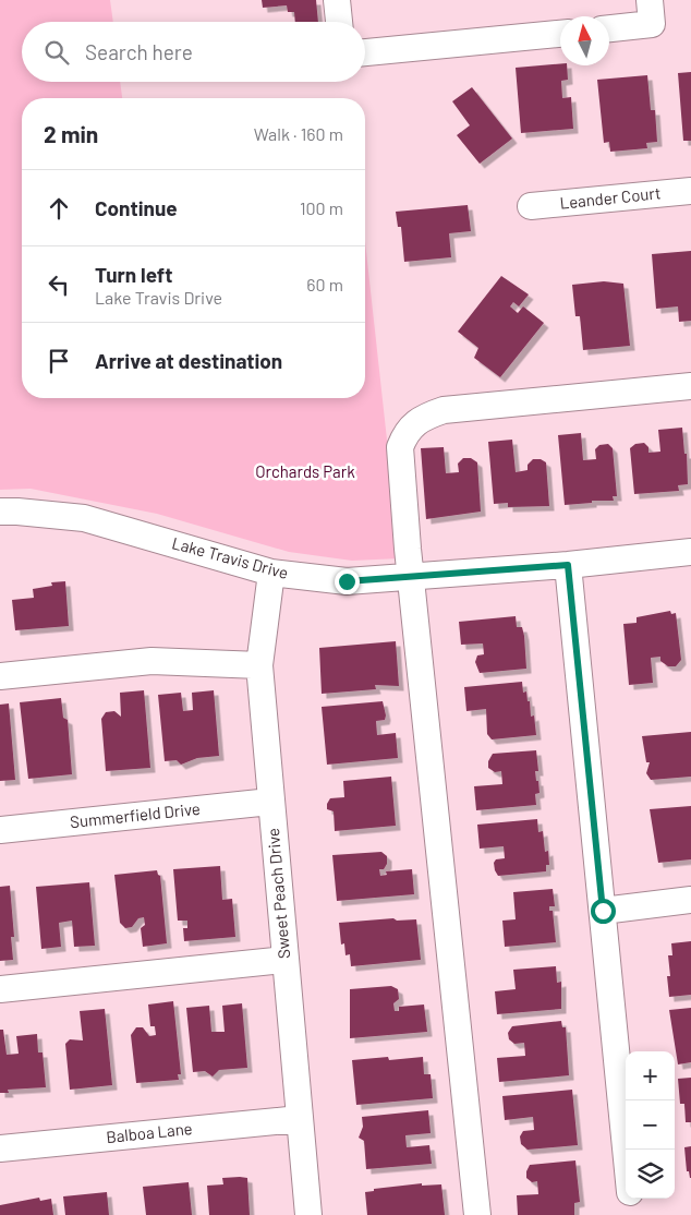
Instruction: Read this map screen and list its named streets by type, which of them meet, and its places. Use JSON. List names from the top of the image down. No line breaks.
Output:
{"streets":{"street":["Leander Court","Lake Travis Drive","Summerfield Drive","Sweet Peach Drive","Balboa Lane"]},"crossings":[["Lake Travis Drive","Sweet Peach Drive"],["Summerfield Drive","Sweet Peach Drive"],["Sweet Peach Drive","Balboa Lane"]],"parks":["Orchards Park"],"north":"top","page":{"search":"Search here","heading":["2 min","Walk · 160 m"],"list":[["Continue","100 m"],["Turn left","Lake Travis Drive","60 m"],"Arrive at destination"],"map_buttons":["+","−"]}}
